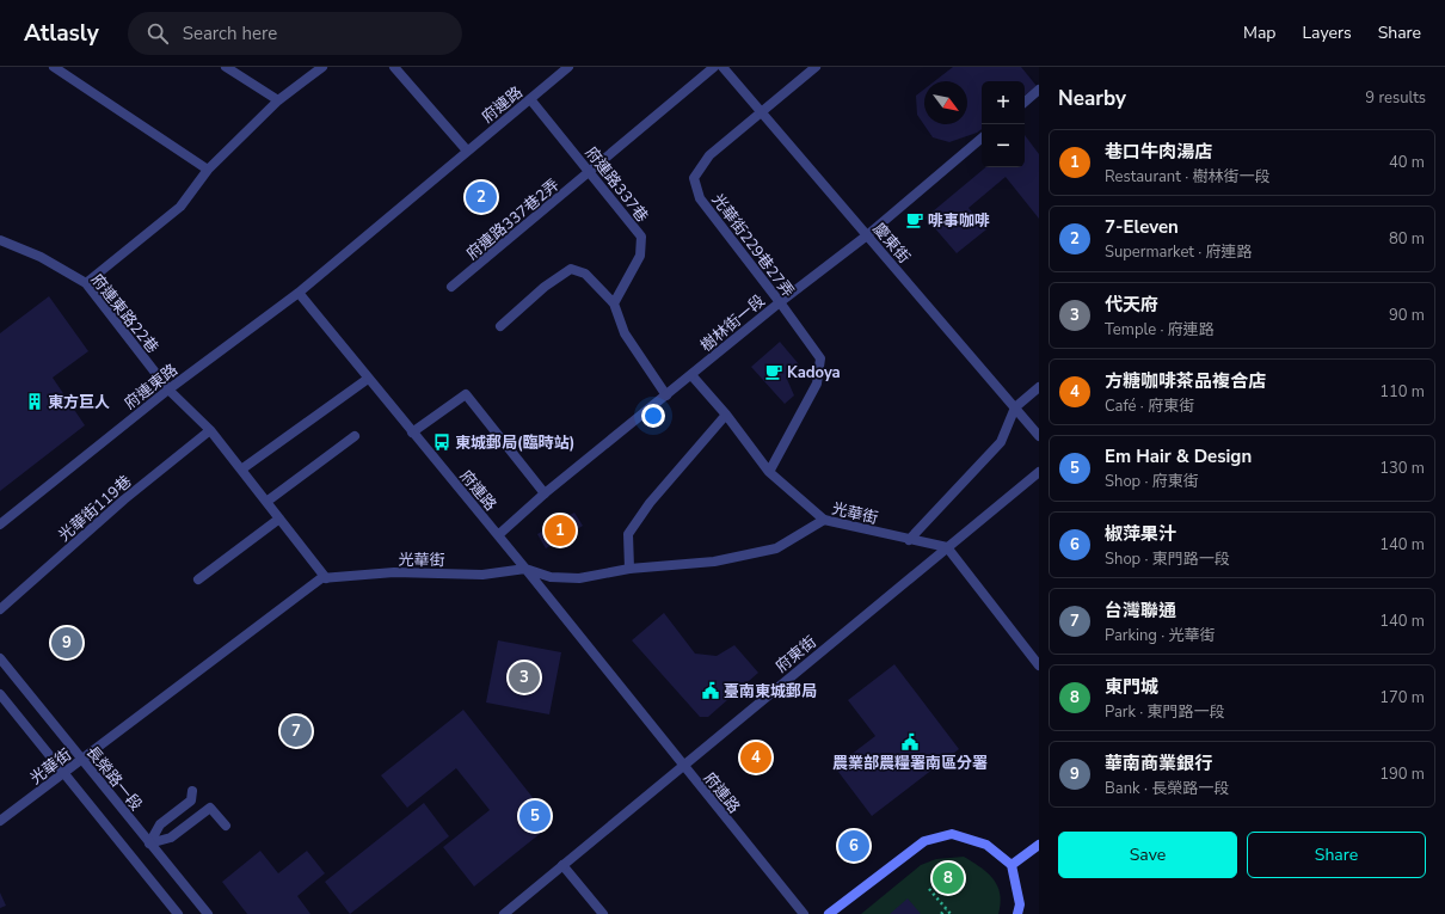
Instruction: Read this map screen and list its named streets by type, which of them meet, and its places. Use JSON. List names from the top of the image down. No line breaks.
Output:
{"streets":{"street":["府連路","府連路337巷","府連路337巷2弄","慶東街","光華街229巷27弄","府連東路22巷","樹林街一段","府連東路","光華街119巷","光華街","府東街","長榮路一段"]},"crossings":[["府連路","府連路337巷"],["府連路","樹林街一段"],["府連路","府連東路"],["府連路","光華街"],["府連路","府東街"],["府連路337巷","府連路337巷2弄"],["慶東街","光華街229巷27弄"],["慶東街","樹林街一段"],["光華街229巷27弄","樹林街一段"],["府連東路22巷","府連東路"],["光華街","府東街"],["光華街","長榮路一段"]],"places":{"cafe":["啡事咖啡","Kadoya"],"building":["東方巨人"],"bus stop":["東城郵局(臨時站)"],"public building":["臺南東城郵局","農業部農糧署南區分署"]},"north":"bottom right","page":{"header":"Atlasly","search":"Search here","nav":["Map","Layers","Share"],"heading":["Nearby","9 results"],"map_buttons":["+","−"],"list":[{"mark":"1","name":"巷口牛肉湯店","note":"Restaurant · 樹林街一段","value":"40 m"},{"mark":"2","name":"7-Eleven","note":"Supermarket · 府連路","value":"80 m"},{"mark":"3","name":"代天府","note":"Temple · 府連路","value":"90 m"},{"mark":"4","name":"方糖咖啡茶品複合店","note":"Café · 府東街","value":"110 m"},{"mark":"5","name":"Em Hair & Design","note":"Shop · 府東街","value":"130 m"},{"mark":"6","name":"椒萍果汁","note":"Shop · 東門路一段","value":"140 m"},{"mark":"7","name":"台灣聯通","note":"Parking · 光華街","value":"140 m"},{"mark":"8","name":"東門城","note":"Park · 東門路一段","value":"170 m"},{"mark":"9","name":"華南商業銀行","note":"Bank · 長榮路一段","value":"190 m"}],"pins":["2","1","9","3","7","4","5","6","8"],"buttons":["Save","Share"]}}
